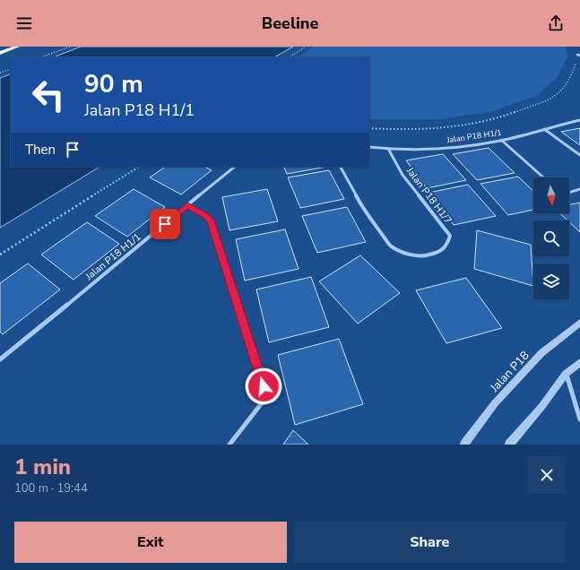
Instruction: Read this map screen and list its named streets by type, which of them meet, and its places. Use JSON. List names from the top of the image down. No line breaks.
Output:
{"streets":{"street":["Jalan P18 H1/1","Jalan P18 H1/7","Jalan P18"]},"crossings":[["Jalan P18 H1/1","Jalan P18 H1/7"]],"north":"bottom","page":{"header":"Beeline","turn":["90 m","Jalan P18 H1/1"],"then":"Then","heading":["1 min","100 m · 19:44"],"buttons":["Exit","Share"]}}
